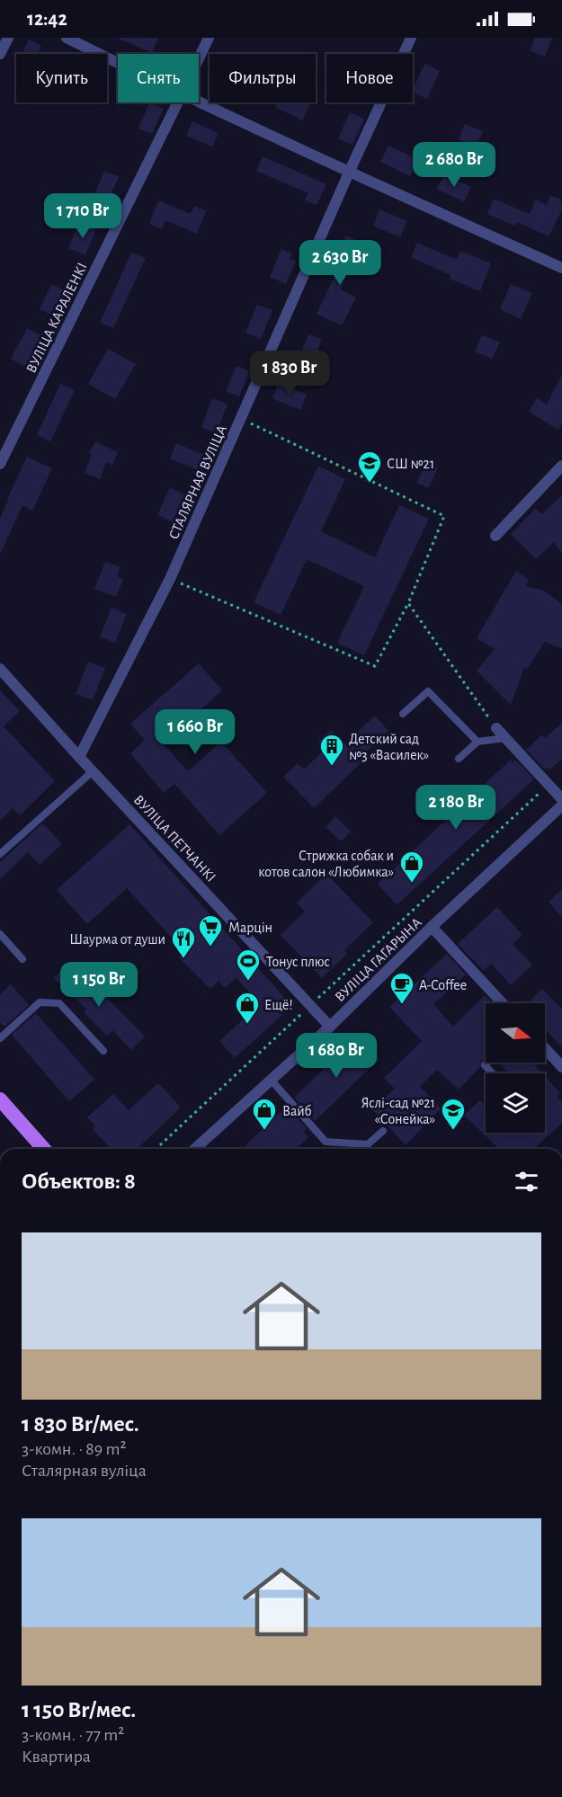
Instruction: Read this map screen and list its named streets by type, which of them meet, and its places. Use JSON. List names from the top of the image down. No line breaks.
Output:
{"streets":{"street":["ВУЛІЦА КАРАЛЕНКІ","СТАЛЯРНАЯ ВУЛІЦА","ВУЛІЦА ПЕТЧАНКІ","ВУЛІЦА ГАГАРЫНА"]},"crossings":[["СТАЛЯРНАЯ ВУЛІЦА","ВУЛІЦА ПЕТЧАНКІ"],["ВУЛІЦА ПЕТЧАНКІ","ВУЛІЦА ГАГАРЫНА"]],"places":{"school or university":["СШ №21","Яслі-сад №21 «Сонейка»"],"building":["Детский сад №3 «Василек»"],"shop":["Стрижка собак и котов салон «Любимка»","Ещё!","Вайб"],"supermarket":["Марцін"],"restaurant":["Шаурма от души"],"sports":["Тонус плюс"],"cafe":["A-Coffee"]},"north":"right","page":{"status":"12:42","chip":["Купить","Снять","Фильтры","Новое"],"price":["2 680 Br","1 710 Br","2 630 Br","1 830 Br","1 660 Br","2 180 Br","1 150 Br","1 680 Br"],"heading":"Объектов: 8","list":[{"name":"1 830 Br/мес.","note":"3-комн. · 89 m² · Сталярная вуліца"},{"name":"1 150 Br/мес.","note":"3-комн. · 77 m² · Квартира"}]}}
